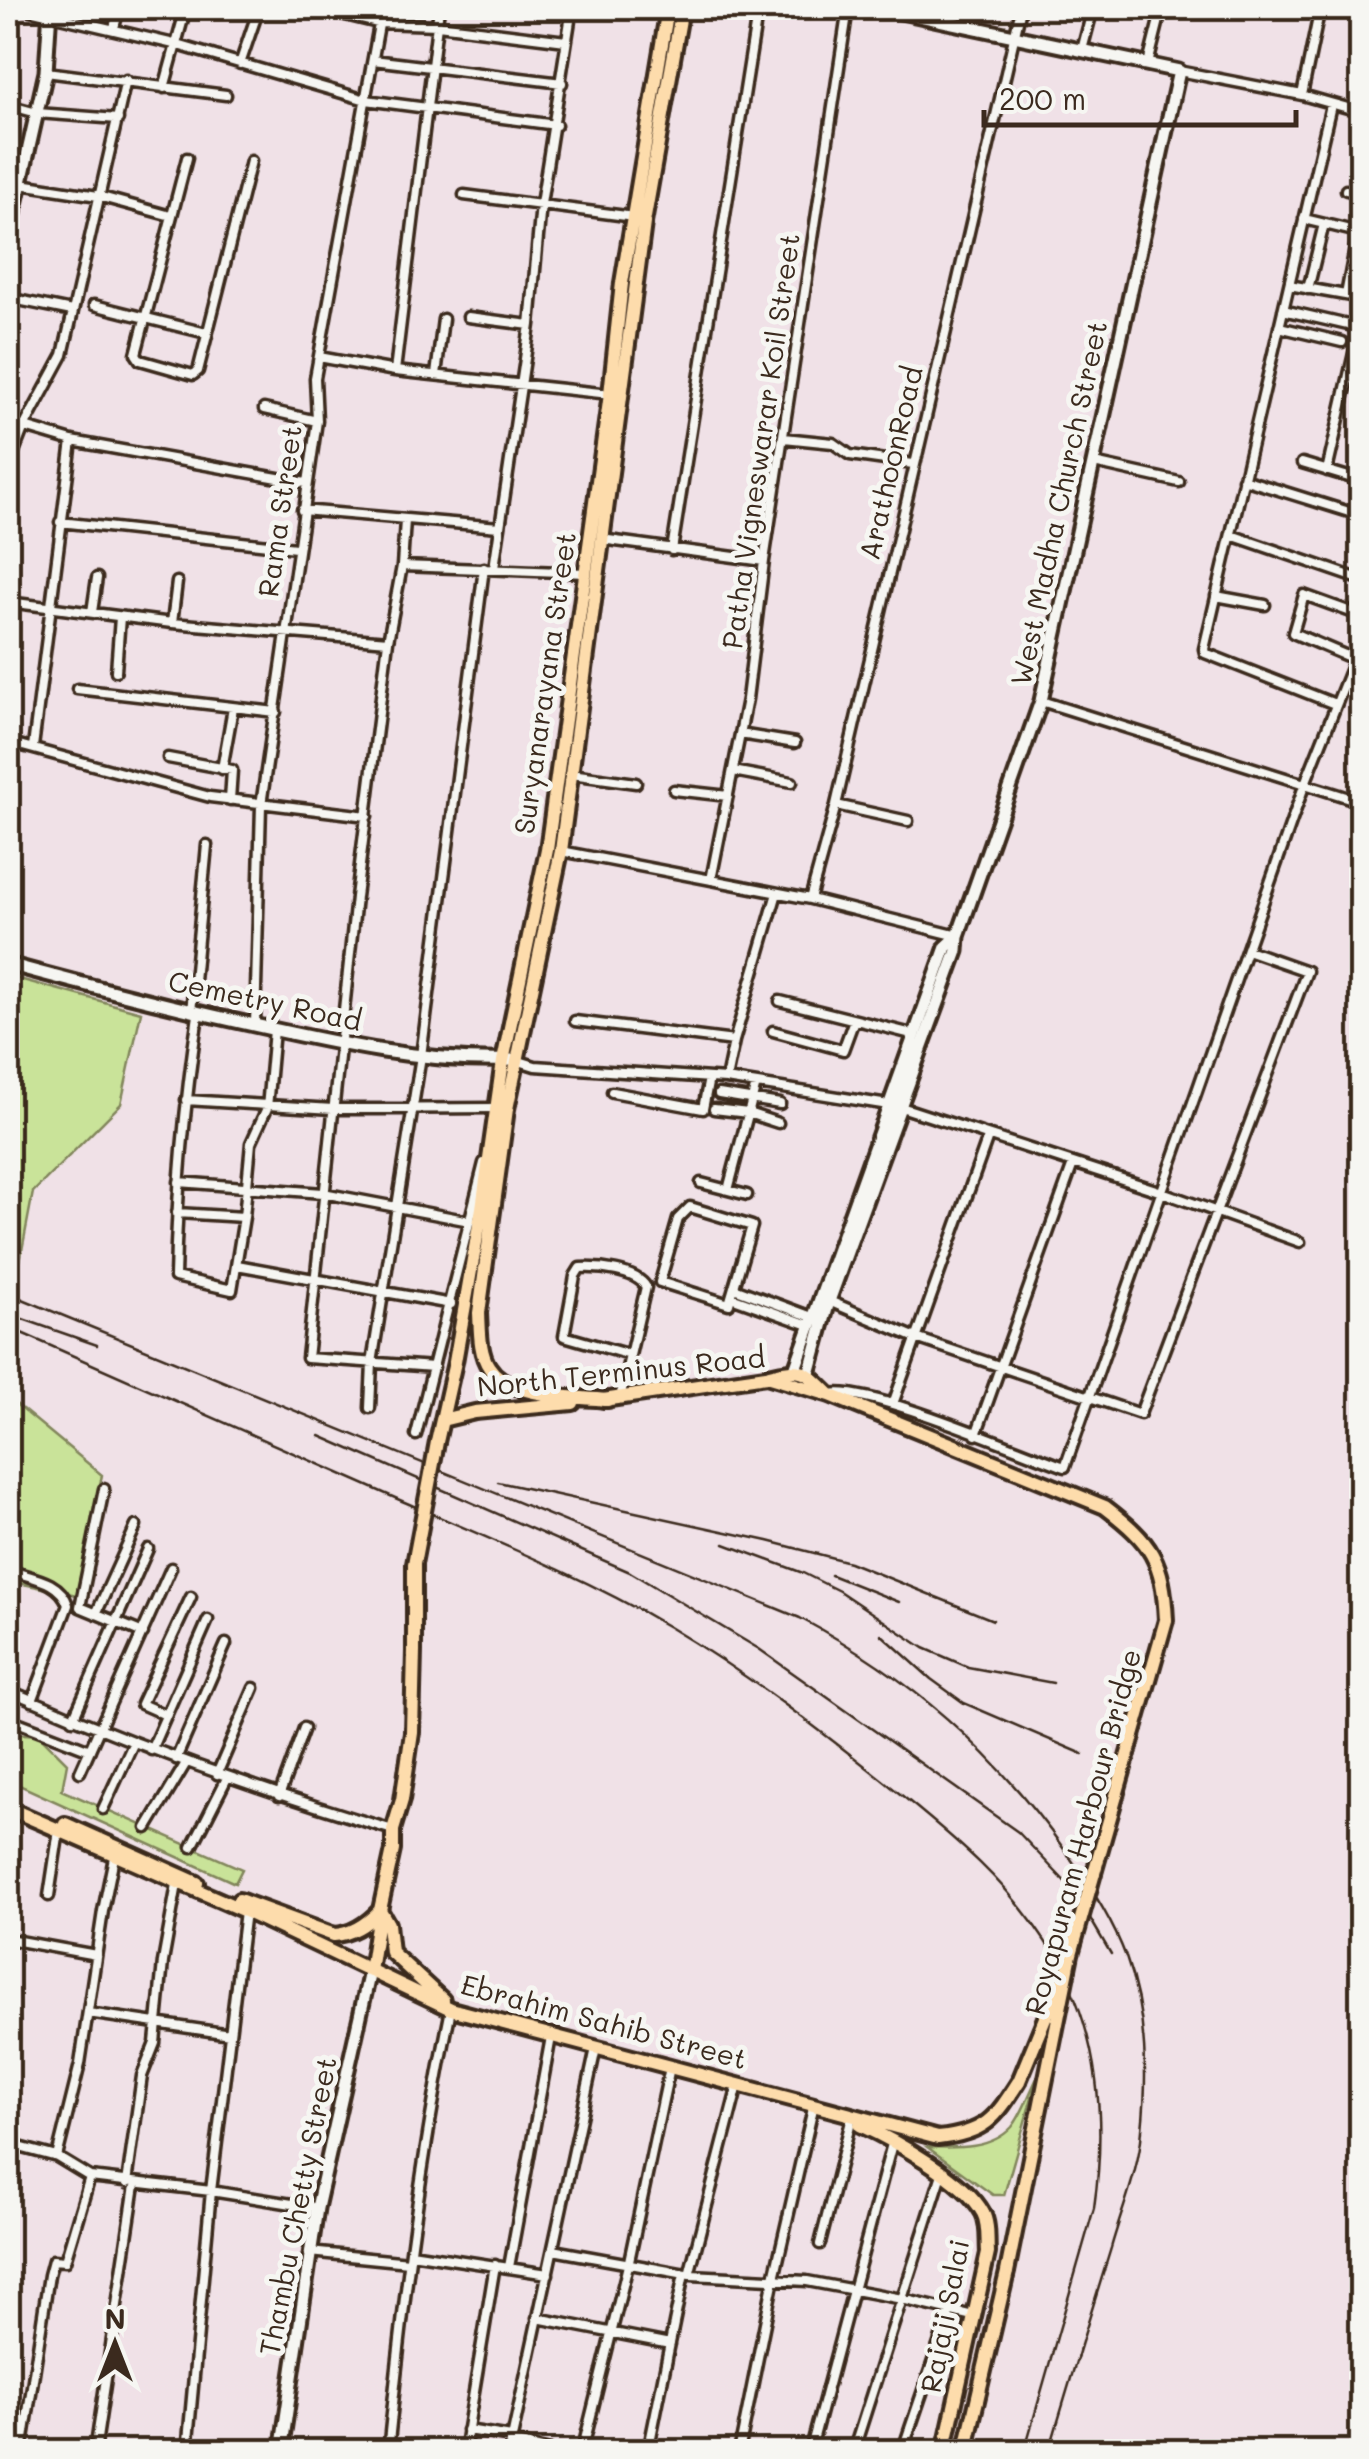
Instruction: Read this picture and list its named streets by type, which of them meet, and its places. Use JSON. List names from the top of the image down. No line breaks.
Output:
{"streets":{"main road":["West Madha Church Street","Suryanarayana Street","Cemetry Road","North Terminus Road","Royapuram Harbour Bridge","Ebrahim Sahib Street","Thambu Chetty Street","Rajaji Salai"],"street":["Patha Vigneswarar Koil Street","ArathoonRoad","Rama Street"]},"crossings":[["Rama Street","Cemetry Road"],["Suryanarayana Street","Cemetry Road"],["Suryanarayana Street","North Terminus Road"],["Suryanarayana Street","Ebrahim Sahib Street"],["Suryanarayana Street","Thambu Chetty Street"],["North Terminus Road","Royapuram Harbour Bridge"],["Royapuram Harbour Bridge","Ebrahim Sahib Street"],["Royapuram Harbour Bridge","Rajaji Salai"],["Ebrahim Sahib Street","Thambu Chetty Street"],["Ebrahim Sahib Street","Rajaji Salai"]],"scale_bar":"200 m","north":"top"}
